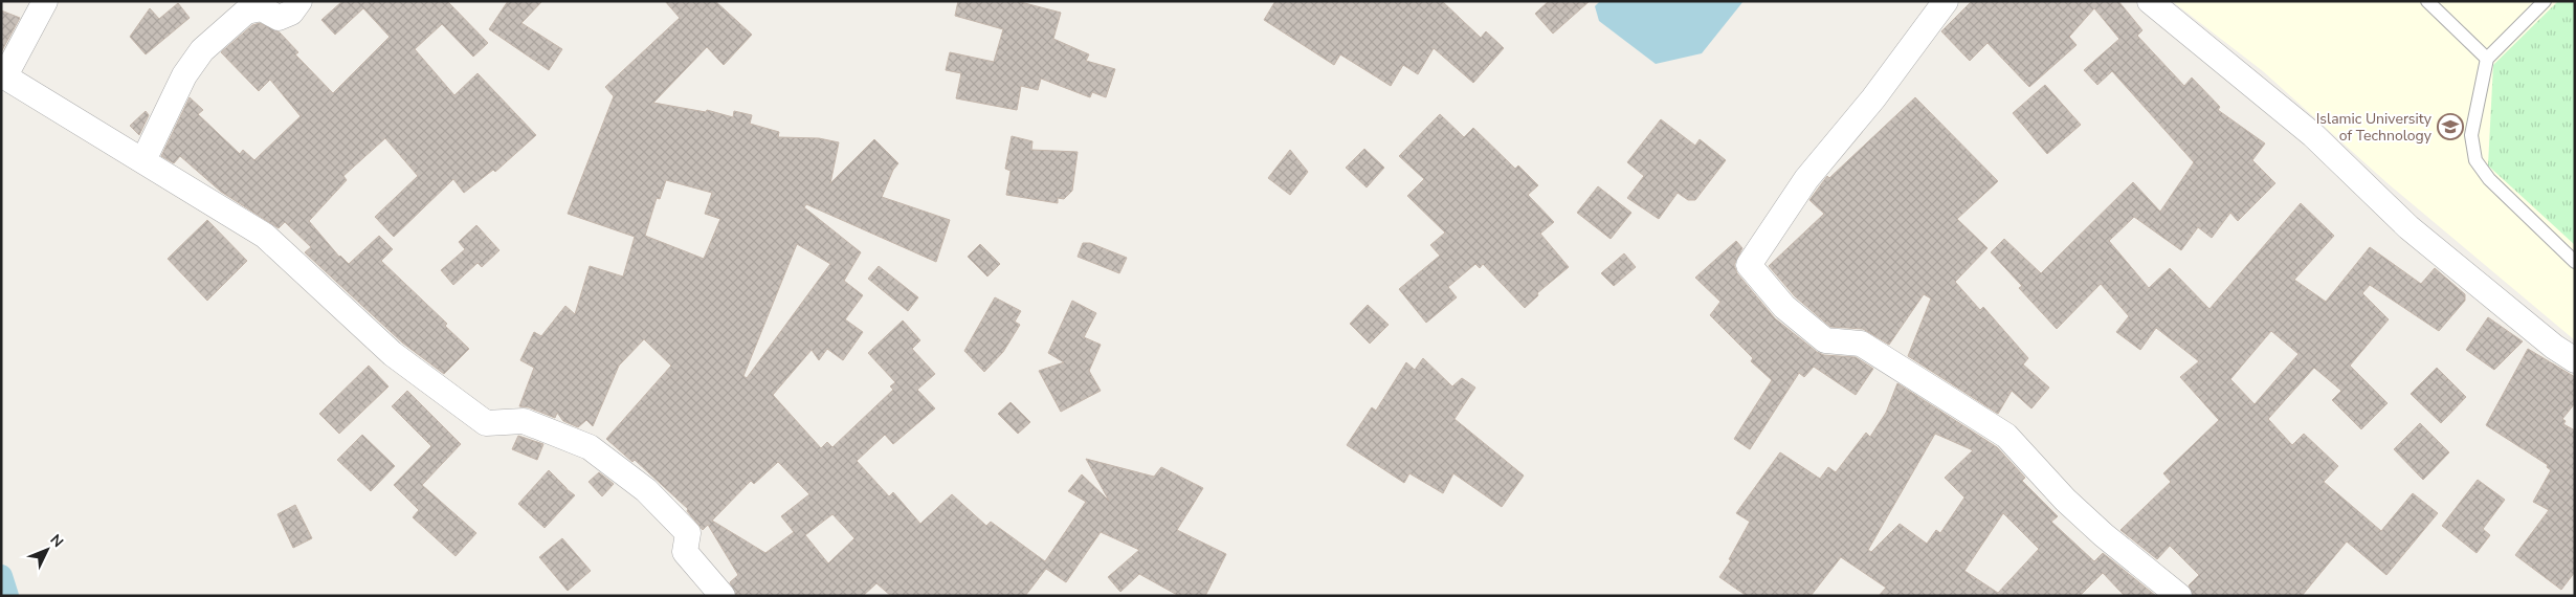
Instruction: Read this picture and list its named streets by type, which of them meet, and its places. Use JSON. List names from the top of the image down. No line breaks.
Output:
{"places":{"school or university":["Islamic University of Technology"]},"north":"top right"}
